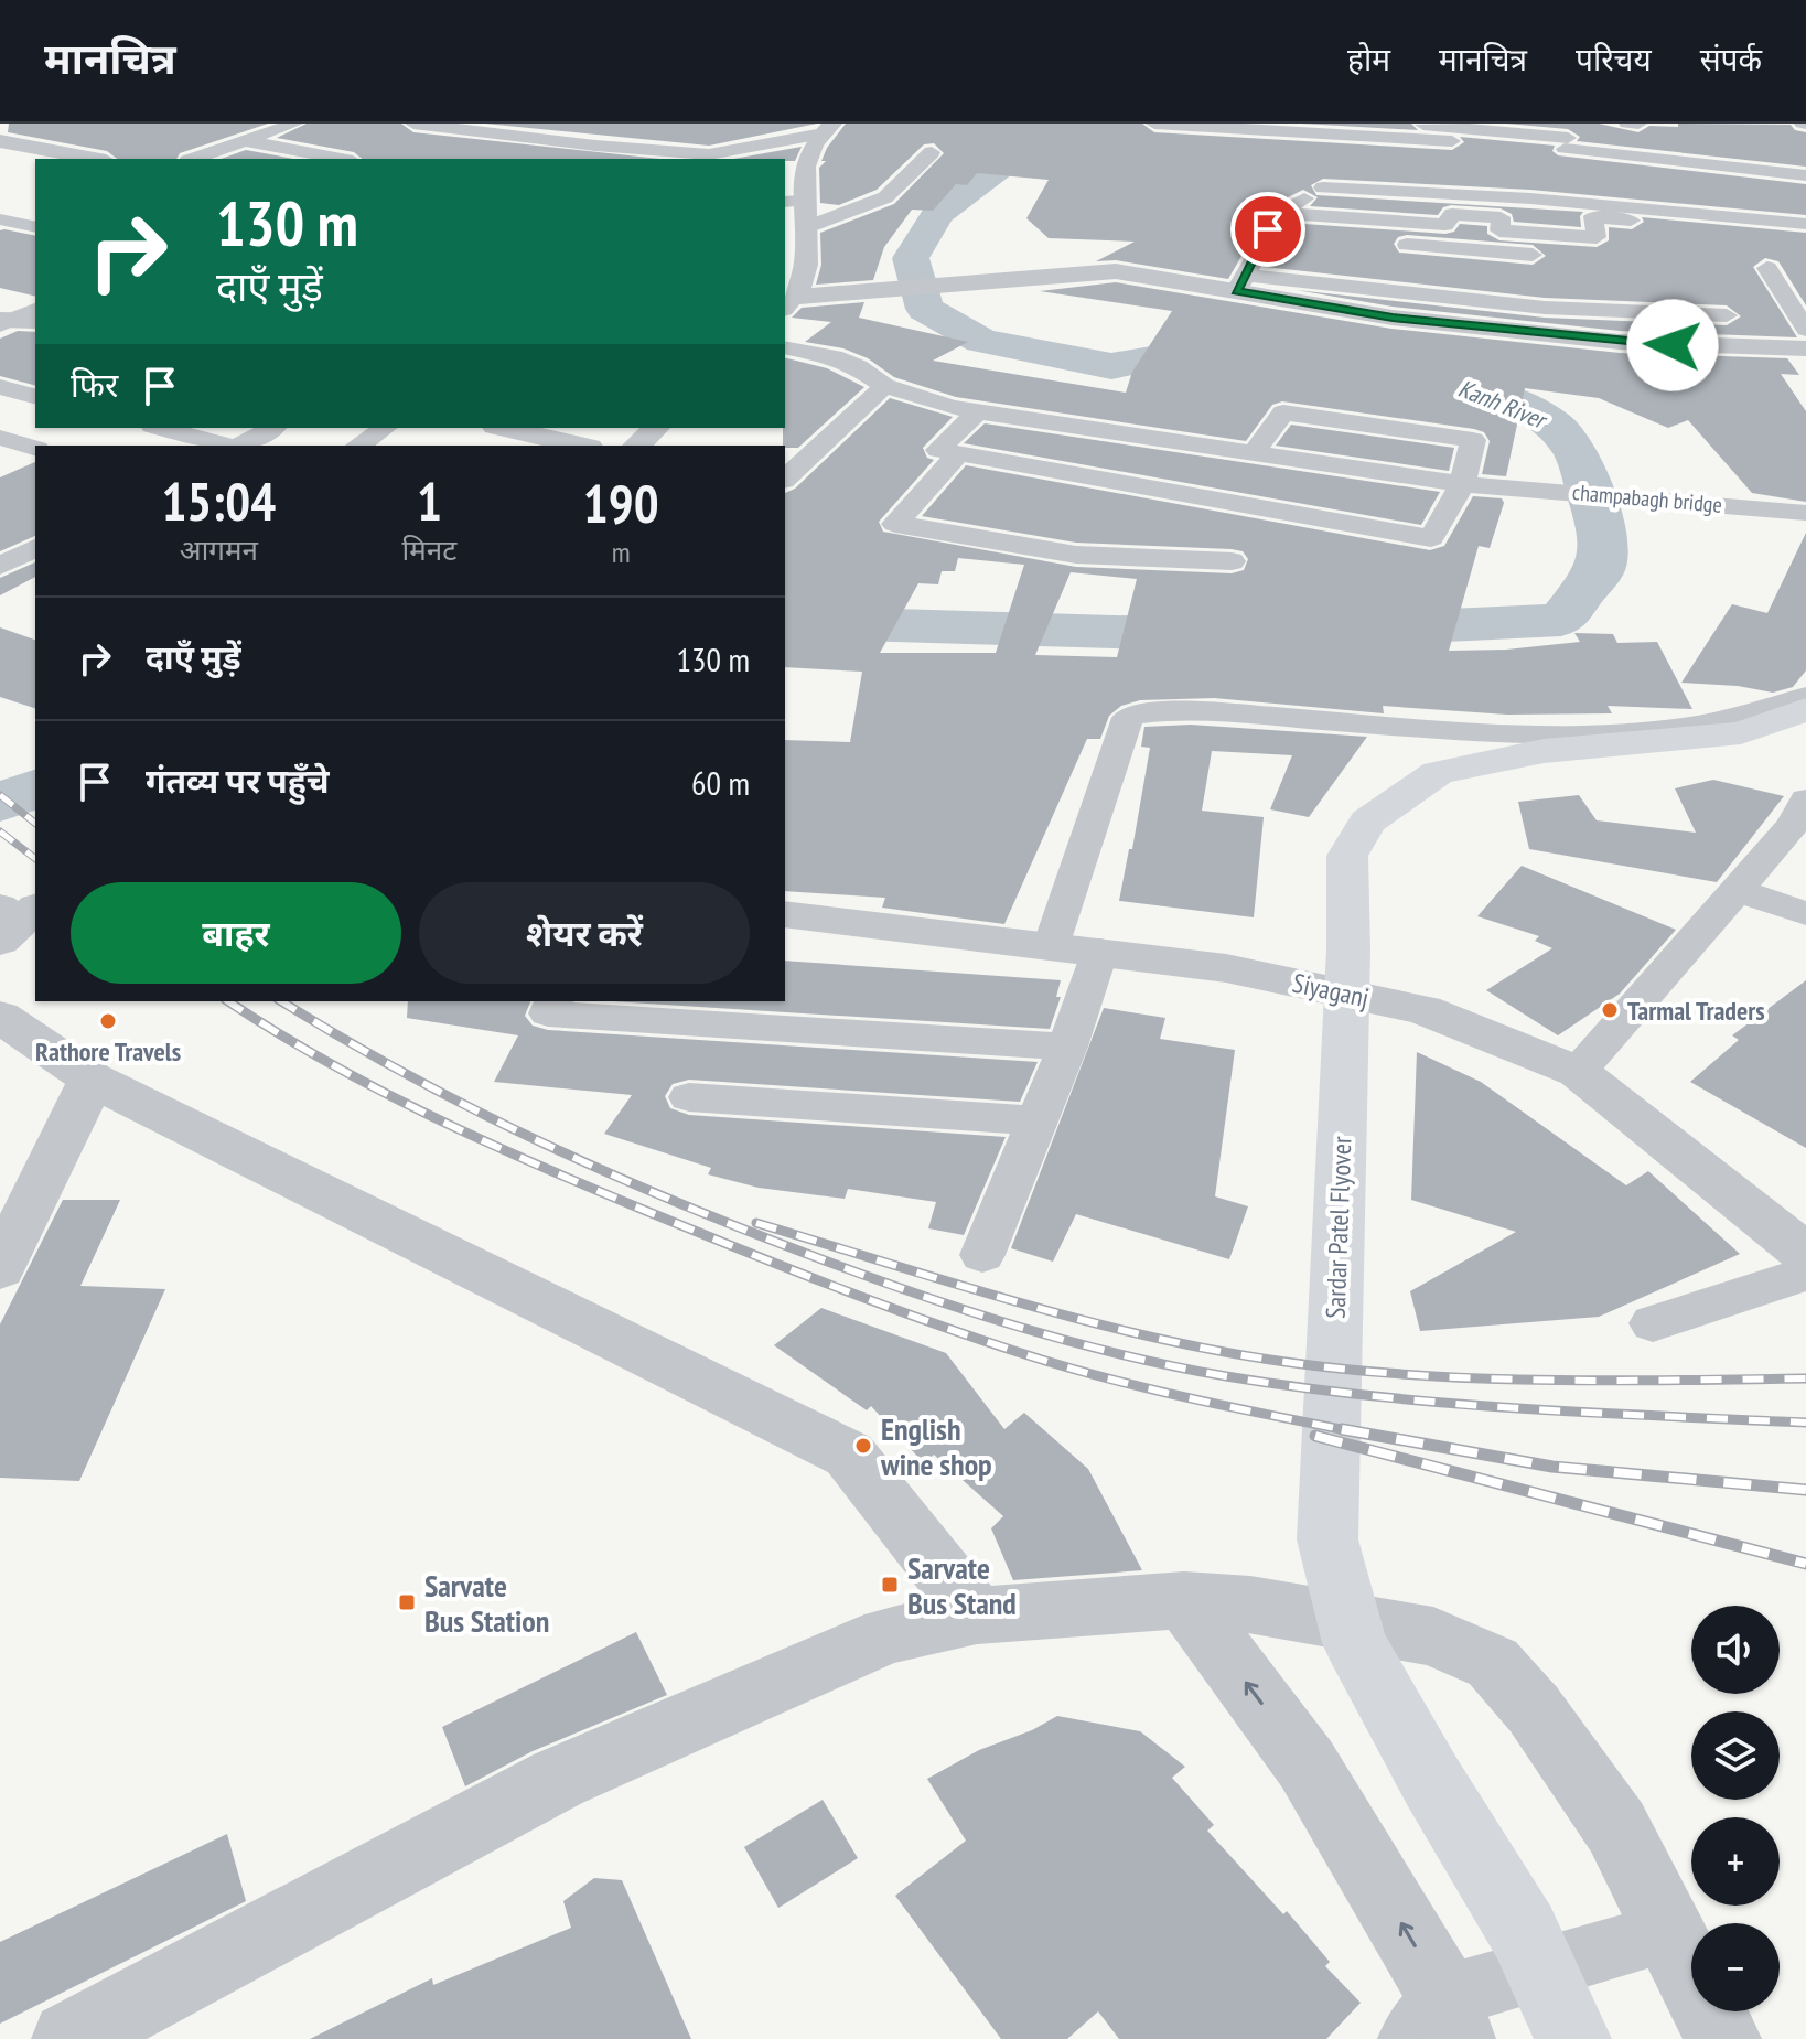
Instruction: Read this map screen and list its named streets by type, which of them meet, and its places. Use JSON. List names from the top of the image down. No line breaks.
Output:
{"streets":{"main road":["Sardar Patel Flyover"],"street":["champabagh bridge","Siyaganj"]},"water":["Kanh River"],"places":{"other":["Tarmal Traders","Rathore Travels","English wine shop"],"transit":["Sarvate Bus Stand","Sarvate Bus Station"]},"page":{"header":"मानचित्र","nav":["होम","मानचित्र","परिचय","संपर्क"],"turn":["130 m","दाएँ मुड़ें"],"then":"फिर","eta":["15:04","आगमन","1","मिनट","190","m"],"list":[{"name":"दाएँ मुड़ें","value":"130 m"},{"name":"गंतव्य पर पहुँचे","value":"60 m"}],"buttons":["बाहर","शेयर करें"],"map_buttons":["+","−"]}}
